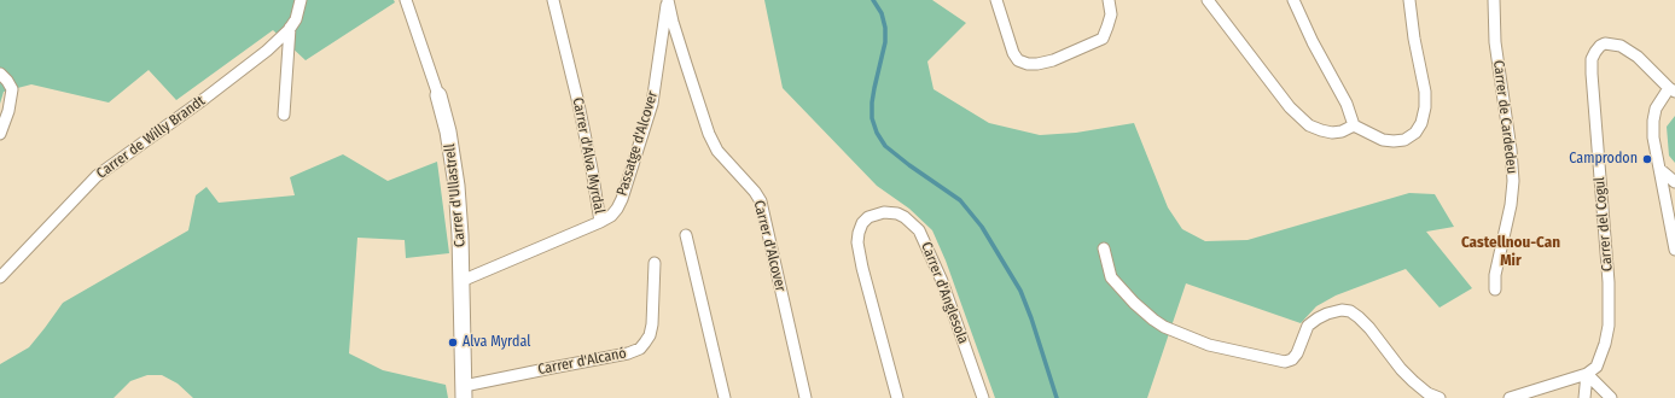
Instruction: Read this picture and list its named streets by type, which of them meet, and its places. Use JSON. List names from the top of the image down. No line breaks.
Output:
{"streets":{"street":["Carrer de Cardedeu","Carrer de Willy Brandt","Passatge d'Alcover","Carrer d'Alva Myrdal","Carrer d'Ullastrell","Carrer del Cogul","Carrer d'Alcover","Carrer d'Anglesola","Carrer d'Alcanó"]},"crossings":[["Passatge d'Alcover","Carrer d'Alva Myrdal"],["Passatge d'Alcover","Carrer d'Alcover"],["Carrer d'Alva Myrdal","Carrer d'Ullastrell"],["Carrer d'Ullastrell","Carrer d'Alcanó"]],"districts":["Castellnou-Can Mir"],"places":["Camprodon","Alva Myrdal"]}
